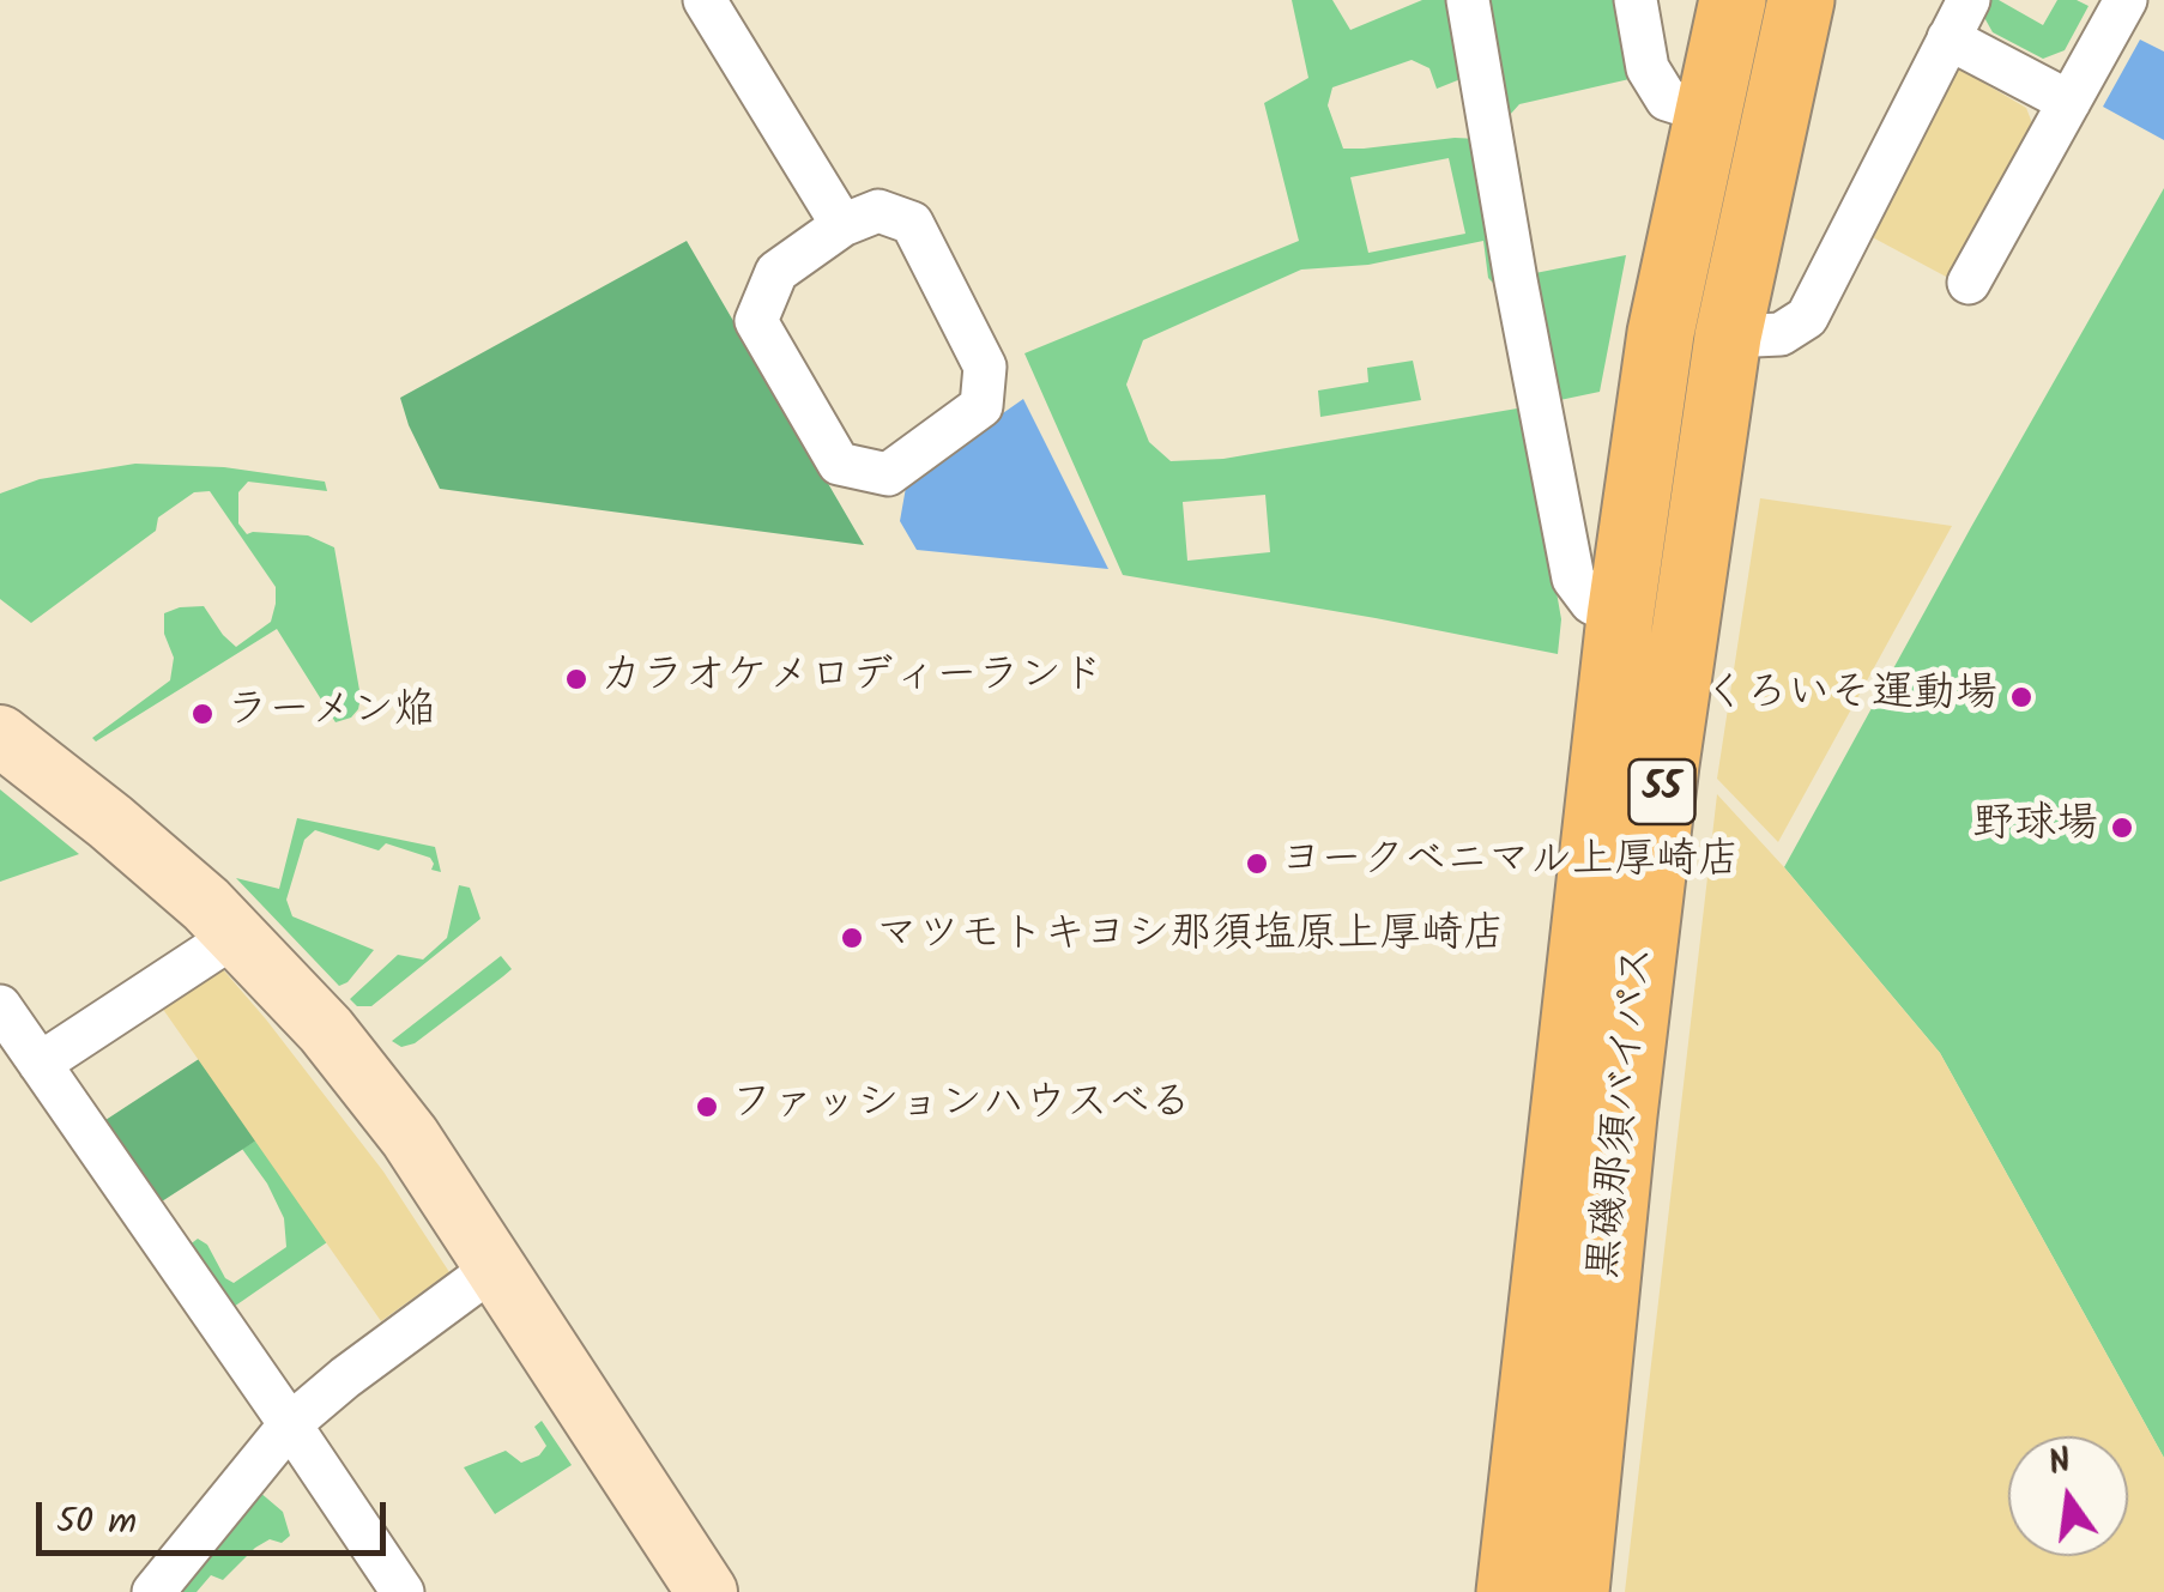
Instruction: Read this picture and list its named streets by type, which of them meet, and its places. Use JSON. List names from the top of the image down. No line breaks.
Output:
{"streets":{"main road":["55","黒磯那須バイパス"]},"places":["カラオケメロディーランド","くろいそ運動場","ラーメン焔","野球場","ヨークベニマル上厚崎店","マツモトキヨシ那須塩原上厚崎店","ファッションハウスべる"],"scale_bar":"50 m","north":"top"}
